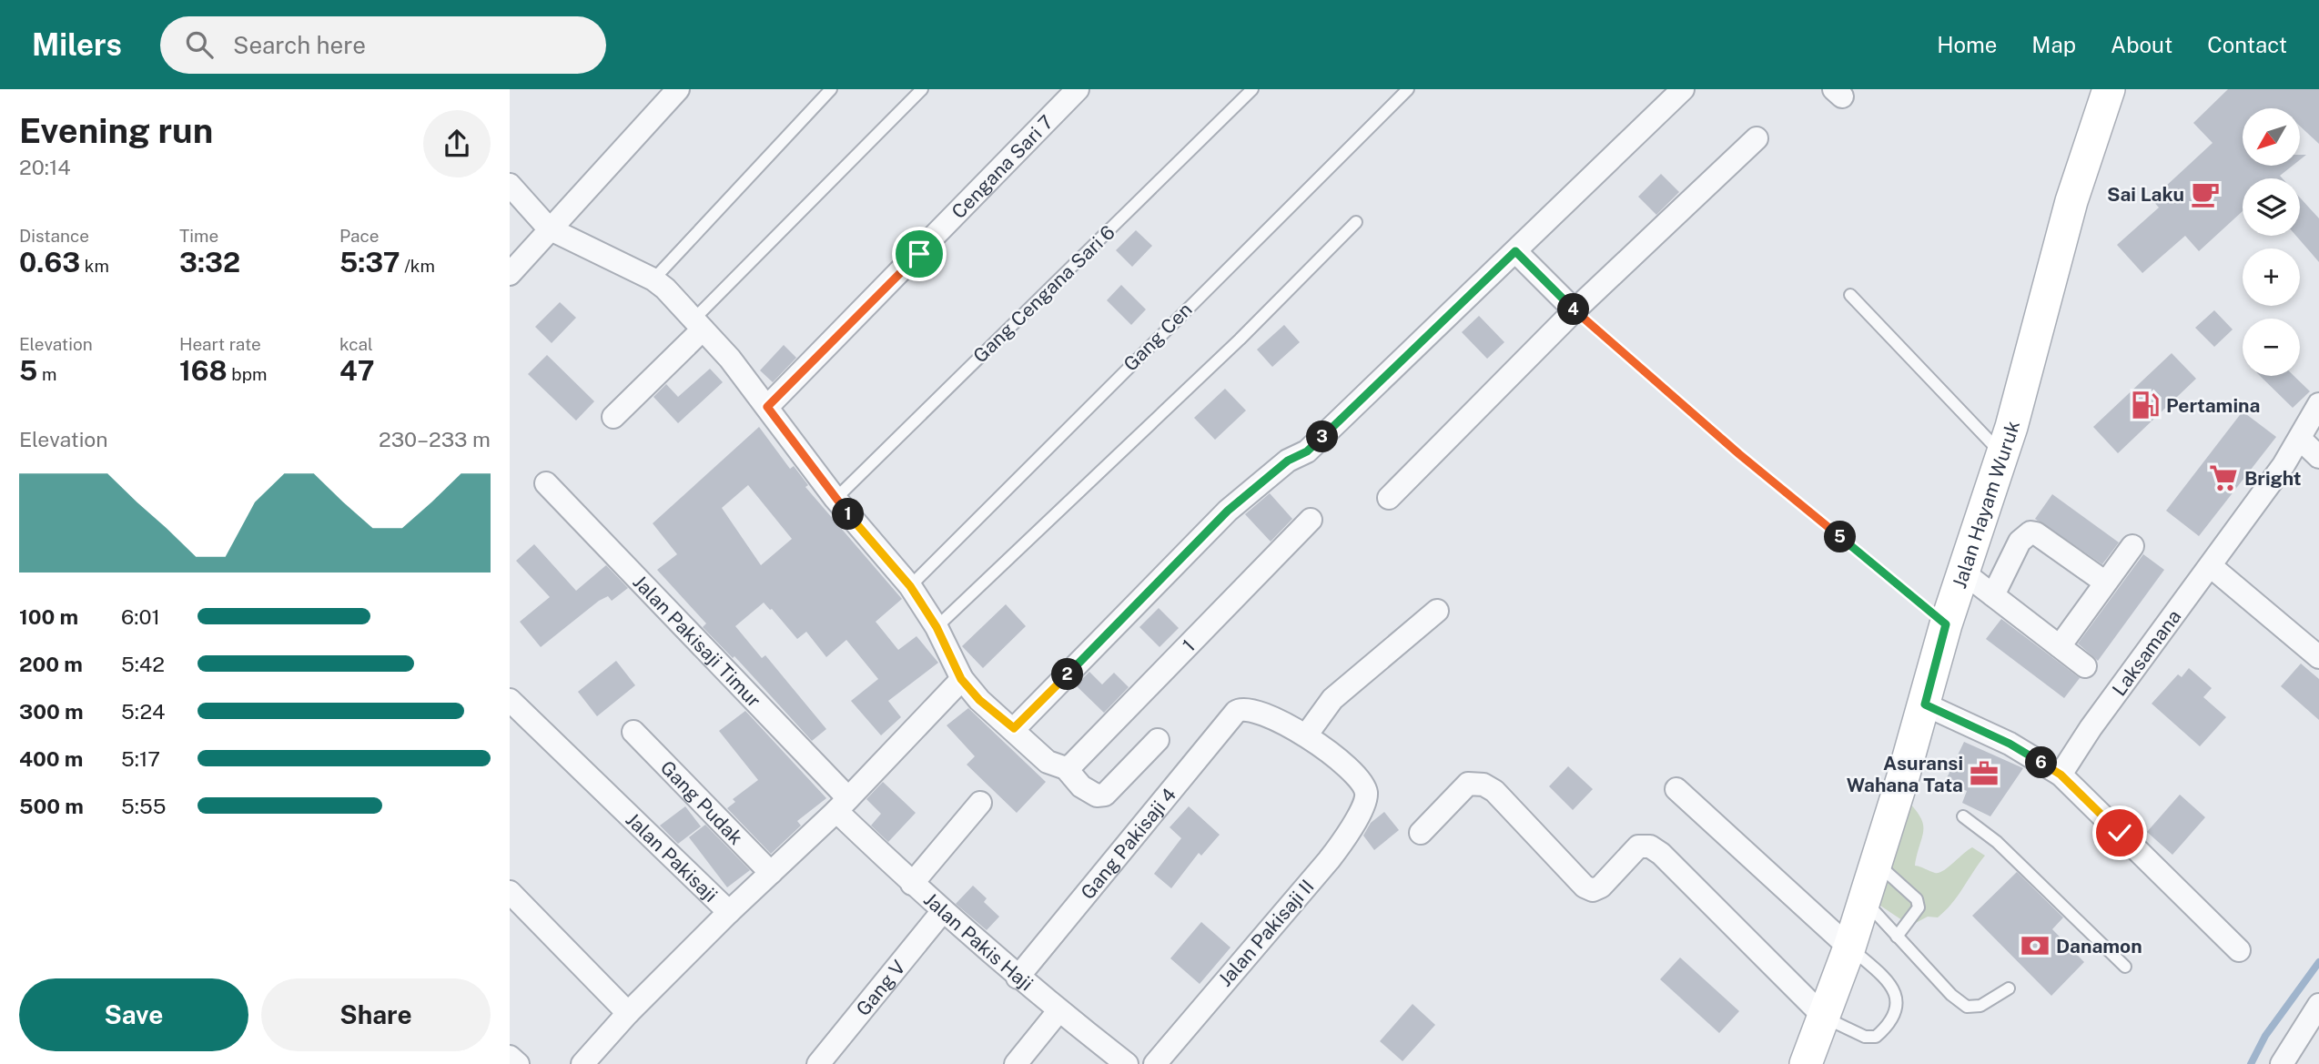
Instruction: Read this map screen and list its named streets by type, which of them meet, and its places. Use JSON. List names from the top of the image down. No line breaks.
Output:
{"streets":{"main road":["Jalan Hayam Wuruk"],"street":["Cengana Sari 7","Jalan Pakisaji Timur","1","Laksamana","Gang Pudak","Gang Pakisaji 4","Jalan Pakisaji","Jalan Pakisaji II","Jalan Pakis Haji","Gang V"],"lane":["Gang Cengana Sari 6","Gang Cen"]},"crossings":[["Jalan Pakisaji Timur","Jalan Pakisaji"],["Jalan Pakisaji Timur","Jalan Pakis Haji"],["Gang Pudak","Jalan Pakisaji"],["Gang Pakisaji 4","Jalan Pakisaji II"],["Gang Pakisaji 4","Jalan Pakis Haji"],["Jalan Pakisaji","Jalan Pakis Haji"],["Jalan Pakis Haji","Gang V"]],"places":{"cafe":["Sai Laku"],"fuel station":["Pertamina"],"supermarket":["Bright"],"office":["Asuransi Wahana Tata"],"bank":["Danamon"]},"north":"bottom left","page":{"header":"Milers","search":"Search here","nav":["Home","Map","About","Contact"],"heading":["Evening run","20:14"],"map_buttons":["+","−"],"stats":[["Distance","0.63 km"],["Time","3:32"],["Pace","5:37 /km"],["Elevation","5 m"],["Heart rate","168 bpm"],["kcal","47"]],"pins":["4","3","1","5","2","6"],"chart":["Elevation","230–233 m"],"list":[{"name":"100 m","note":"6:01"},{"name":"200 m","note":"5:42"},{"name":"300 m","note":"5:24"},{"name":"400 m","note":"5:17"},{"name":"500 m","note":"5:55"}],"buttons":["Save","Share"]}}
